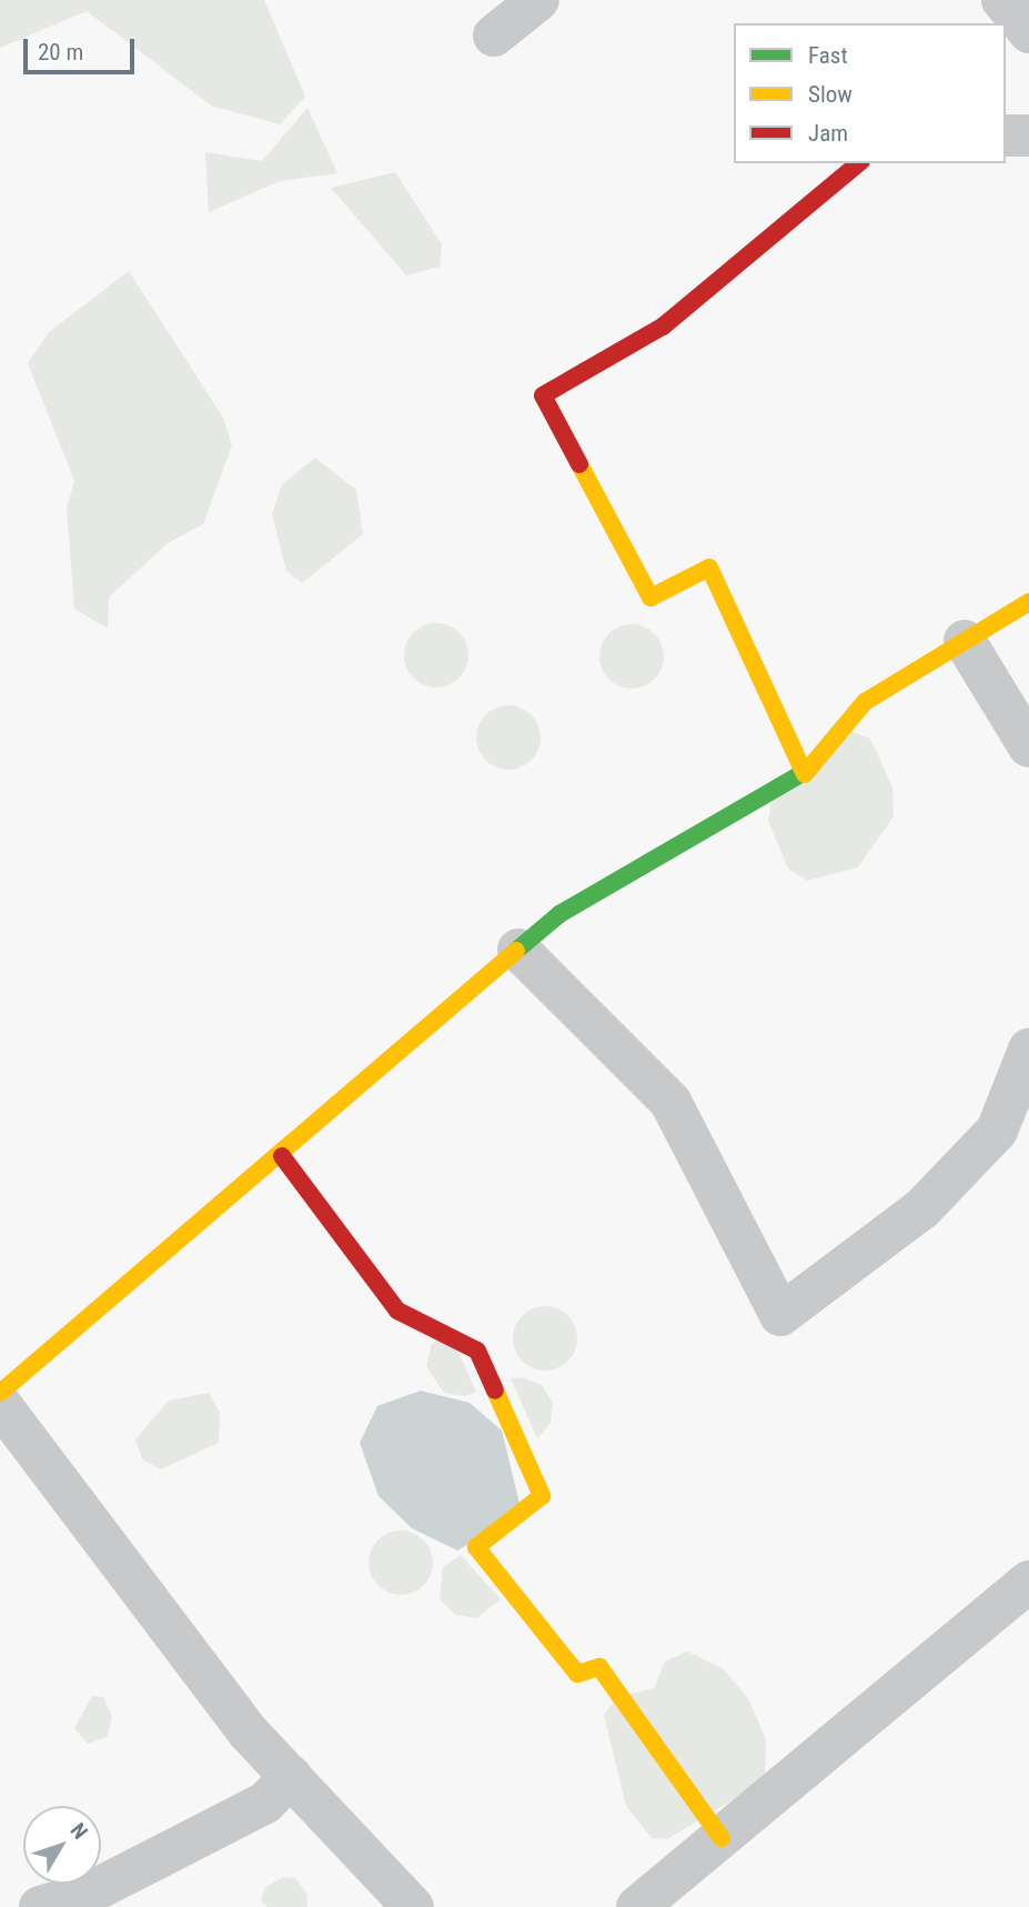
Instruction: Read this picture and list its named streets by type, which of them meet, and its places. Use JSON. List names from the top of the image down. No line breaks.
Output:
{"legend":["Fast","Slow","Jam"],"scale_bar":"20 m","north":"top right"}
